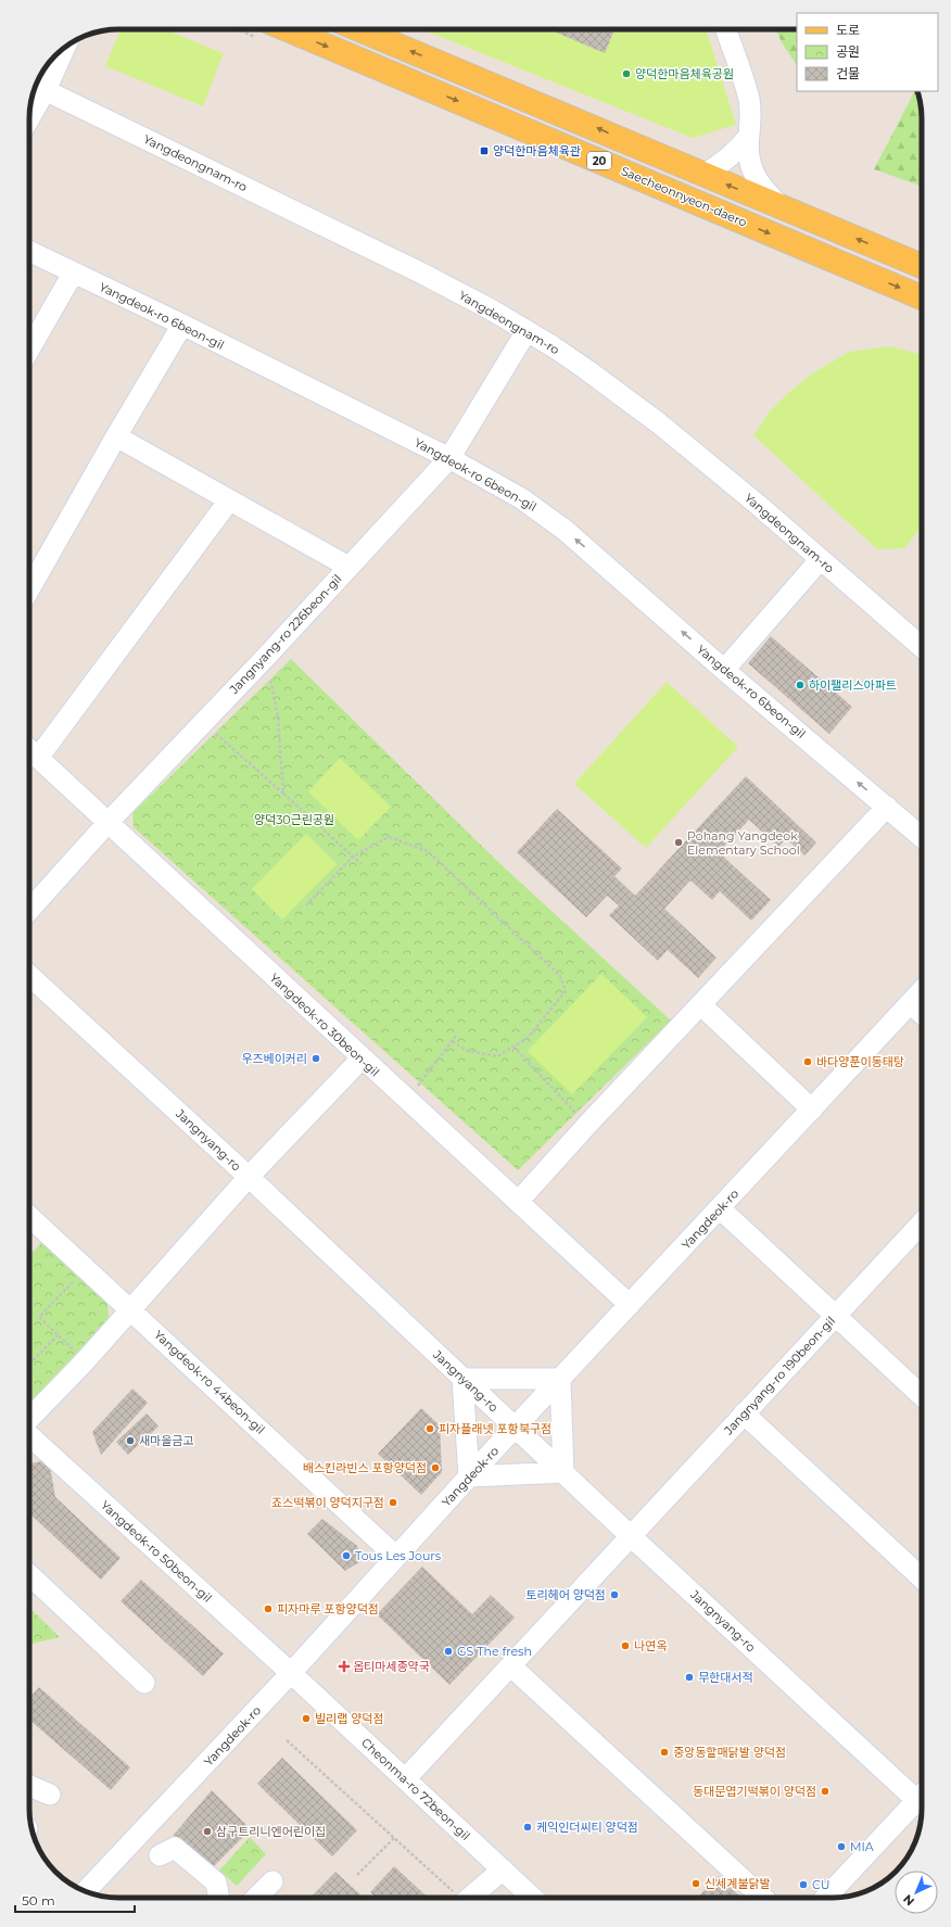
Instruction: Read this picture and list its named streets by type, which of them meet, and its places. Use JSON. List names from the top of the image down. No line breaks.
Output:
{"streets":{"main road":["20","Saecheonnyeon-daero"],"street":["Yangdeongnam-ro","Yangdeok-ro 6beon-gil","Jangnyang-ro 226beon-gil","Yangdeok-ro 30beon-gil","Jangnyang-ro","Yangdeok-ro","Jangnyang-ro 190beon-gil","Yangdeok-ro 44beon-gil","Yangdeok-ro 50beon-gil","Cheonma-ro 72beon-gil"]},"crossings":[["Yangdeongnam-ro","Jangnyang-ro 226beon-gil"],["Yangdeok-ro 6beon-gil","Jangnyang-ro 226beon-gil"],["Jangnyang-ro 226beon-gil","Yangdeok-ro 30beon-gil"],["Yangdeok-ro 30beon-gil","Yangdeok-ro"],["Jangnyang-ro","Yangdeok-ro"],["Jangnyang-ro","Jangnyang-ro 190beon-gil"],["Yangdeok-ro","Yangdeok-ro 44beon-gil"],["Yangdeok-ro","Yangdeok-ro 50beon-gil"],["Yangdeok-ro","Cheonma-ro 72beon-gil"],["Jangnyang-ro 190beon-gil","Cheonma-ro 72beon-gil"],["Yangdeok-ro 50beon-gil","Cheonma-ro 72beon-gil"]],"one_way":["Yangdeok-ro 6beon-gil"],"parks":["양덕30근린공원"],"places":{"other":["양덕한마음체육공원","하이팰리스아파트","Pohang Yangdeok Elementary School","우즈베이커리","바다양푼이동태탕","피자플래넷 포항북구점","새마을금고","배스킨라빈스 포항양덕점","죠스떡볶이 양덕지구점","Tous Les Jours","토리헤어 양덕점","피자마루 포항양덕점","나연옥","GS The fresh","무한대서적","빌리랩 양덕점","중앙동할매닭발 양덕점","동대문엽기떡볶이 양덕점","케익인더씨티 양덕점","삼구트리니엔어린이집","MIA","신세계불닭발","CU"],"transit":["양덕한마음체육관"],"health":["옵티마세종약국"]},"legend":["도로","공원","건물"],"scale_bar":"50 m","north":"bottom left"}
